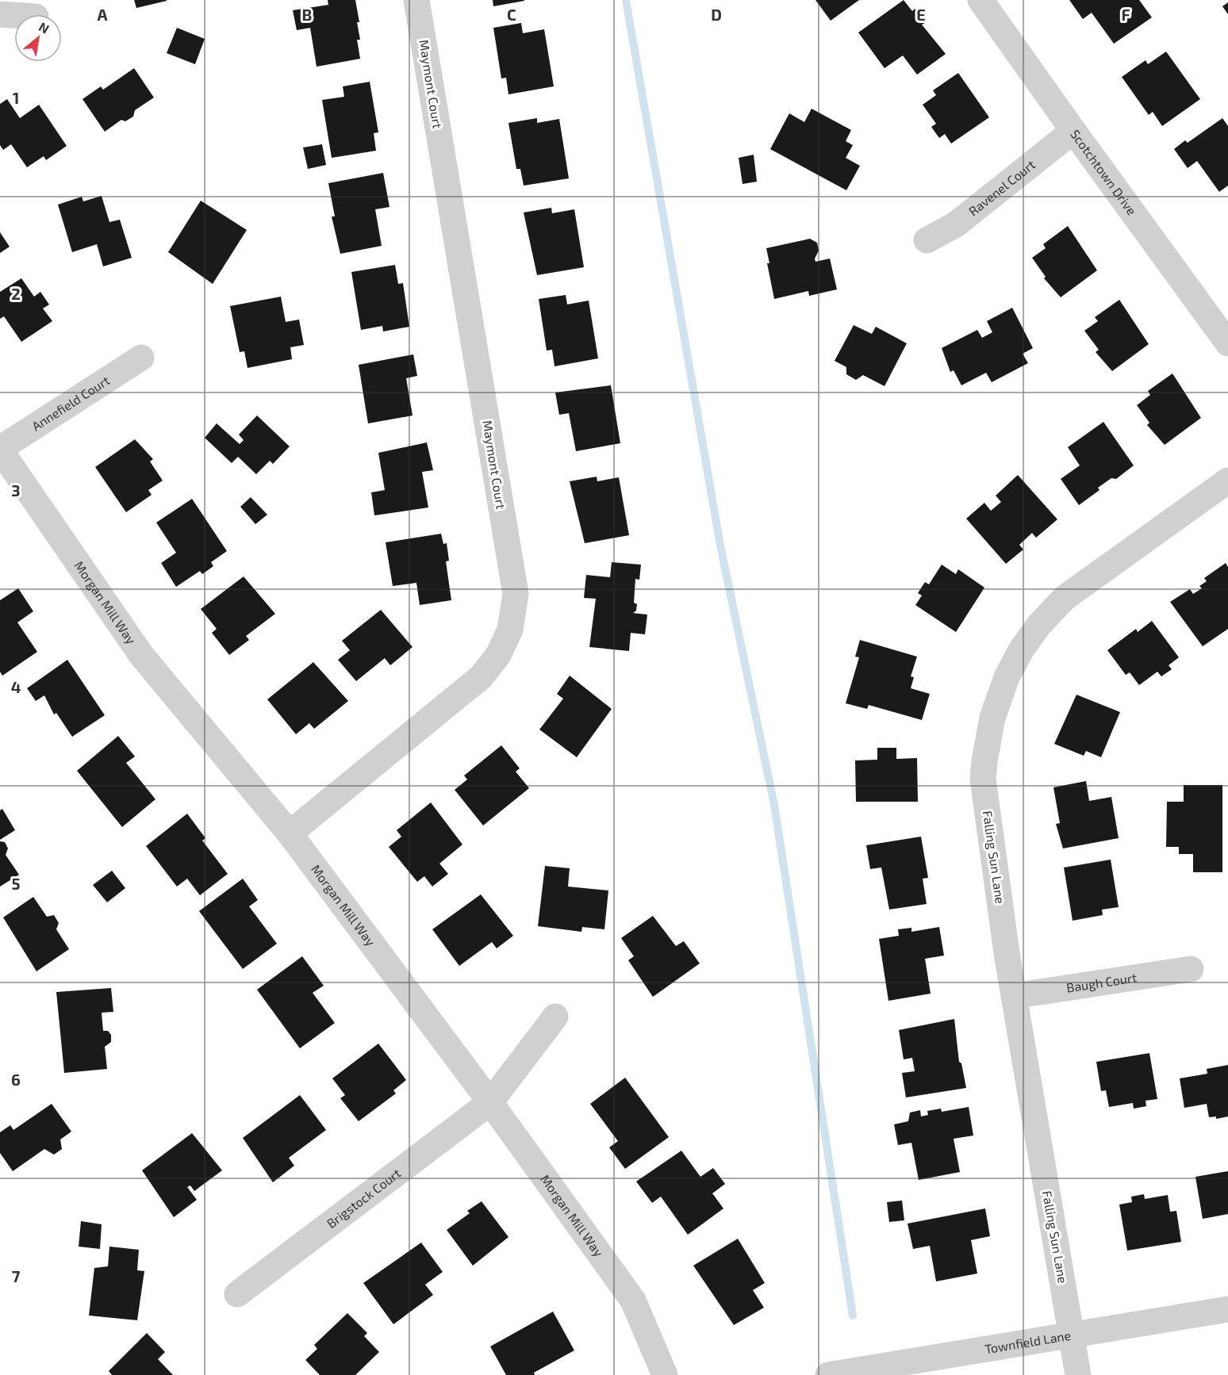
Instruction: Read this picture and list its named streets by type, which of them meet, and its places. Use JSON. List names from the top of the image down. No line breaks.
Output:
{"streets":{"street":["Maymont Court","Scotchtown Drive","Ravenel Court","Annefield Court","Morgan Mill Way","Falling Sun Lane","Baugh Court","Brigstock Court","Townfield Lane"]},"crossings":[["Maymont Court","Morgan Mill Way"],["Scotchtown Drive","Ravenel Court"],["Annefield Court","Morgan Mill Way"],["Morgan Mill Way","Brigstock Court"],["Falling Sun Lane","Baugh Court"],["Falling Sun Lane","Townfield Lane"]],"north":"top right","grid":{"columns":["A","B","C","D","E","F"],"rows":["1","2","3","4","5","6","7"]}}
